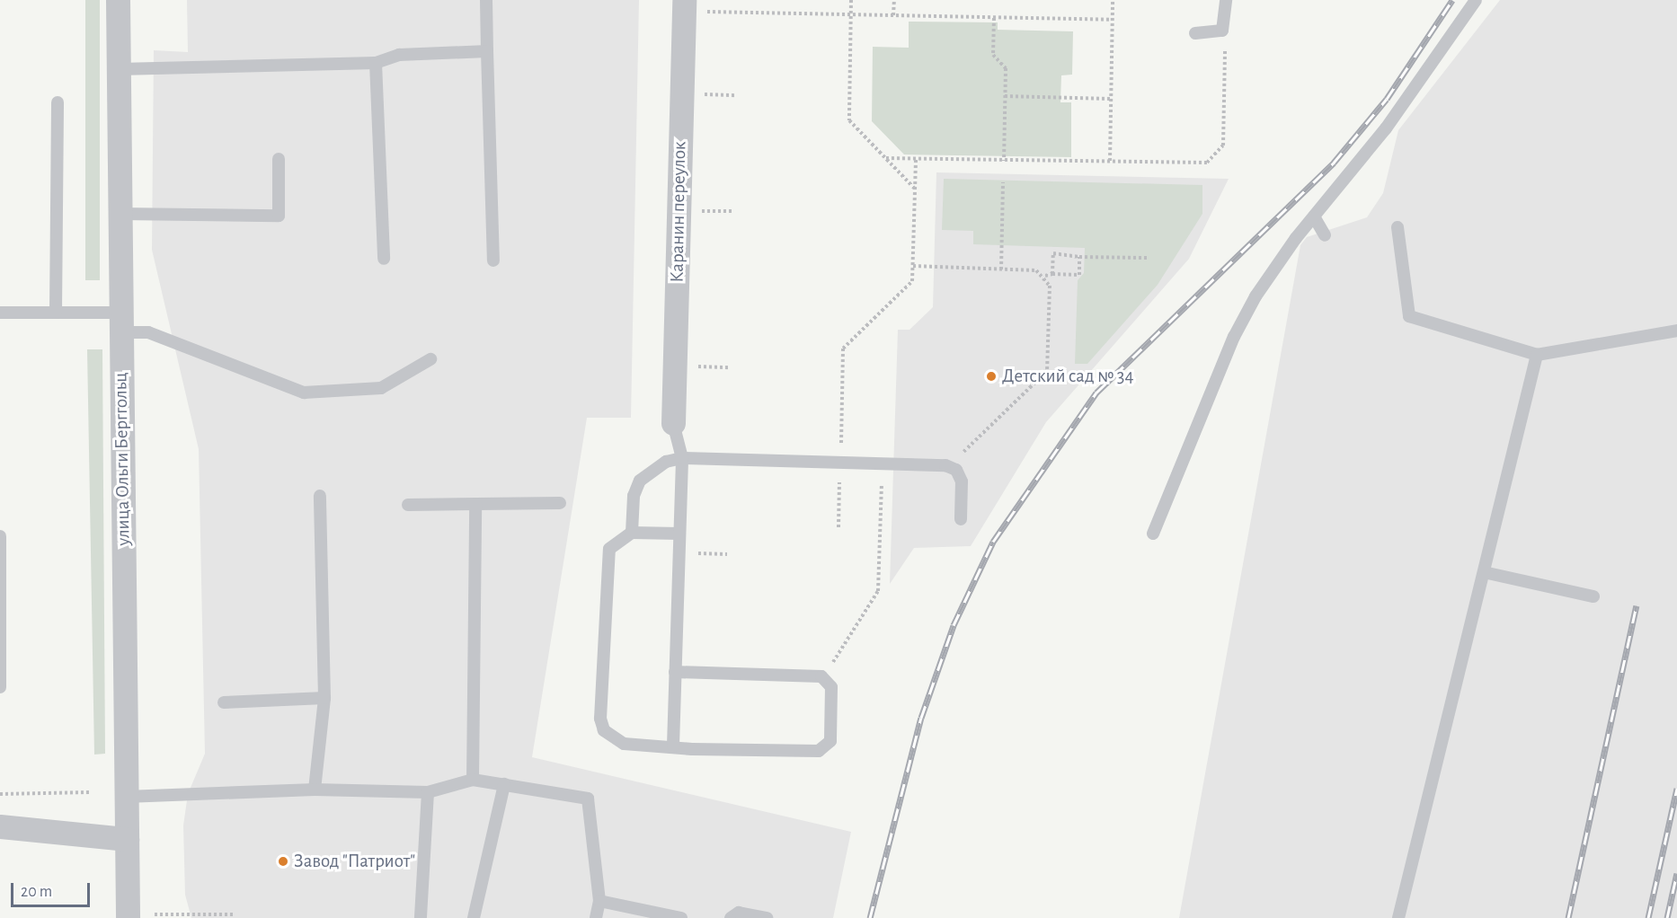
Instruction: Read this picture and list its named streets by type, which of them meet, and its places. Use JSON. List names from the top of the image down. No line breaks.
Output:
{"streets":{"street":["Каранин переулок","улица Ольги Берггольц"]},"places":["Детский сад № 34","Завод \"Патриот\""],"scale_bar":"20 m"}
